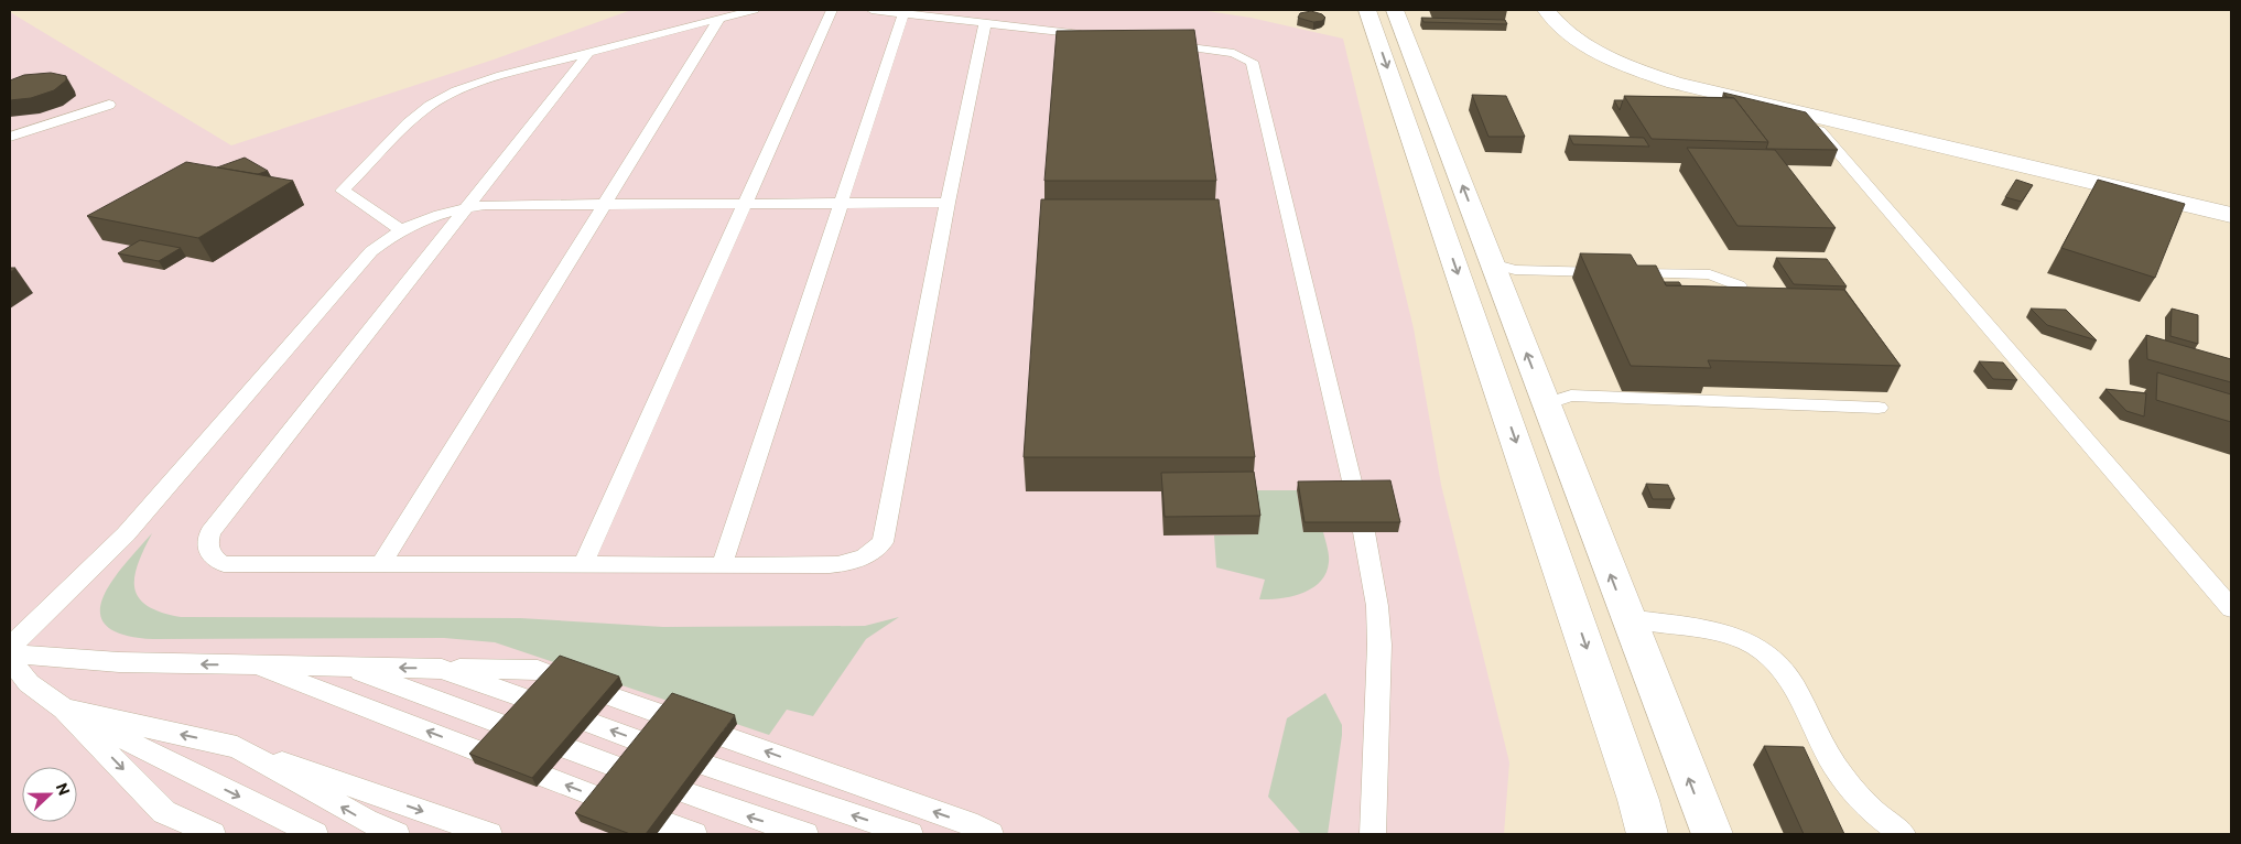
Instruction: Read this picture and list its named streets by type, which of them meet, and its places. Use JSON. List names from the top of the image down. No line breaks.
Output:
{"north":"right"}
